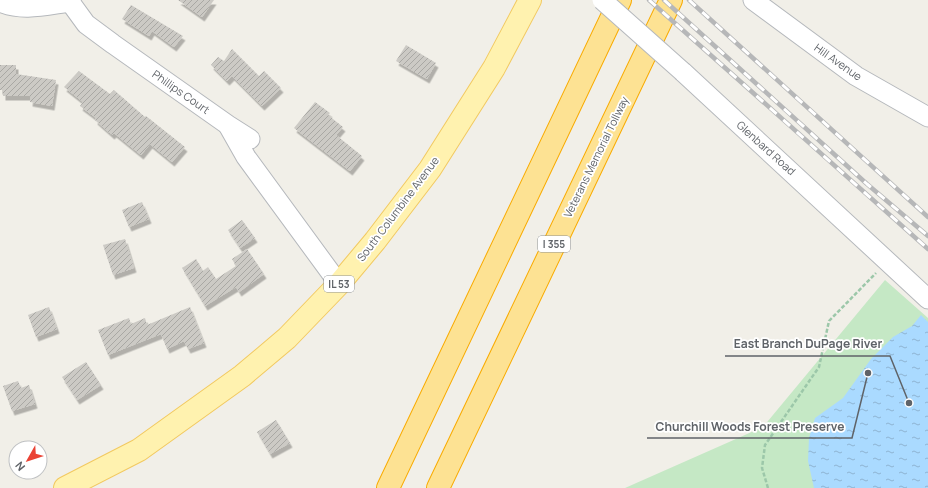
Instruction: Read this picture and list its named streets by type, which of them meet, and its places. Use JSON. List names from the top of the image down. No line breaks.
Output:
{"streets":{"highway":["Veterans Memorial Tollway","I 355"],"main road":["South Columbine Avenue","IL 53"],"street":["Hill Avenue","Phillips Court","Glenbard Road"]},"places":["Churchill Woods Forest Preserve","East Branch DuPage River"],"north":"bottom left"}
